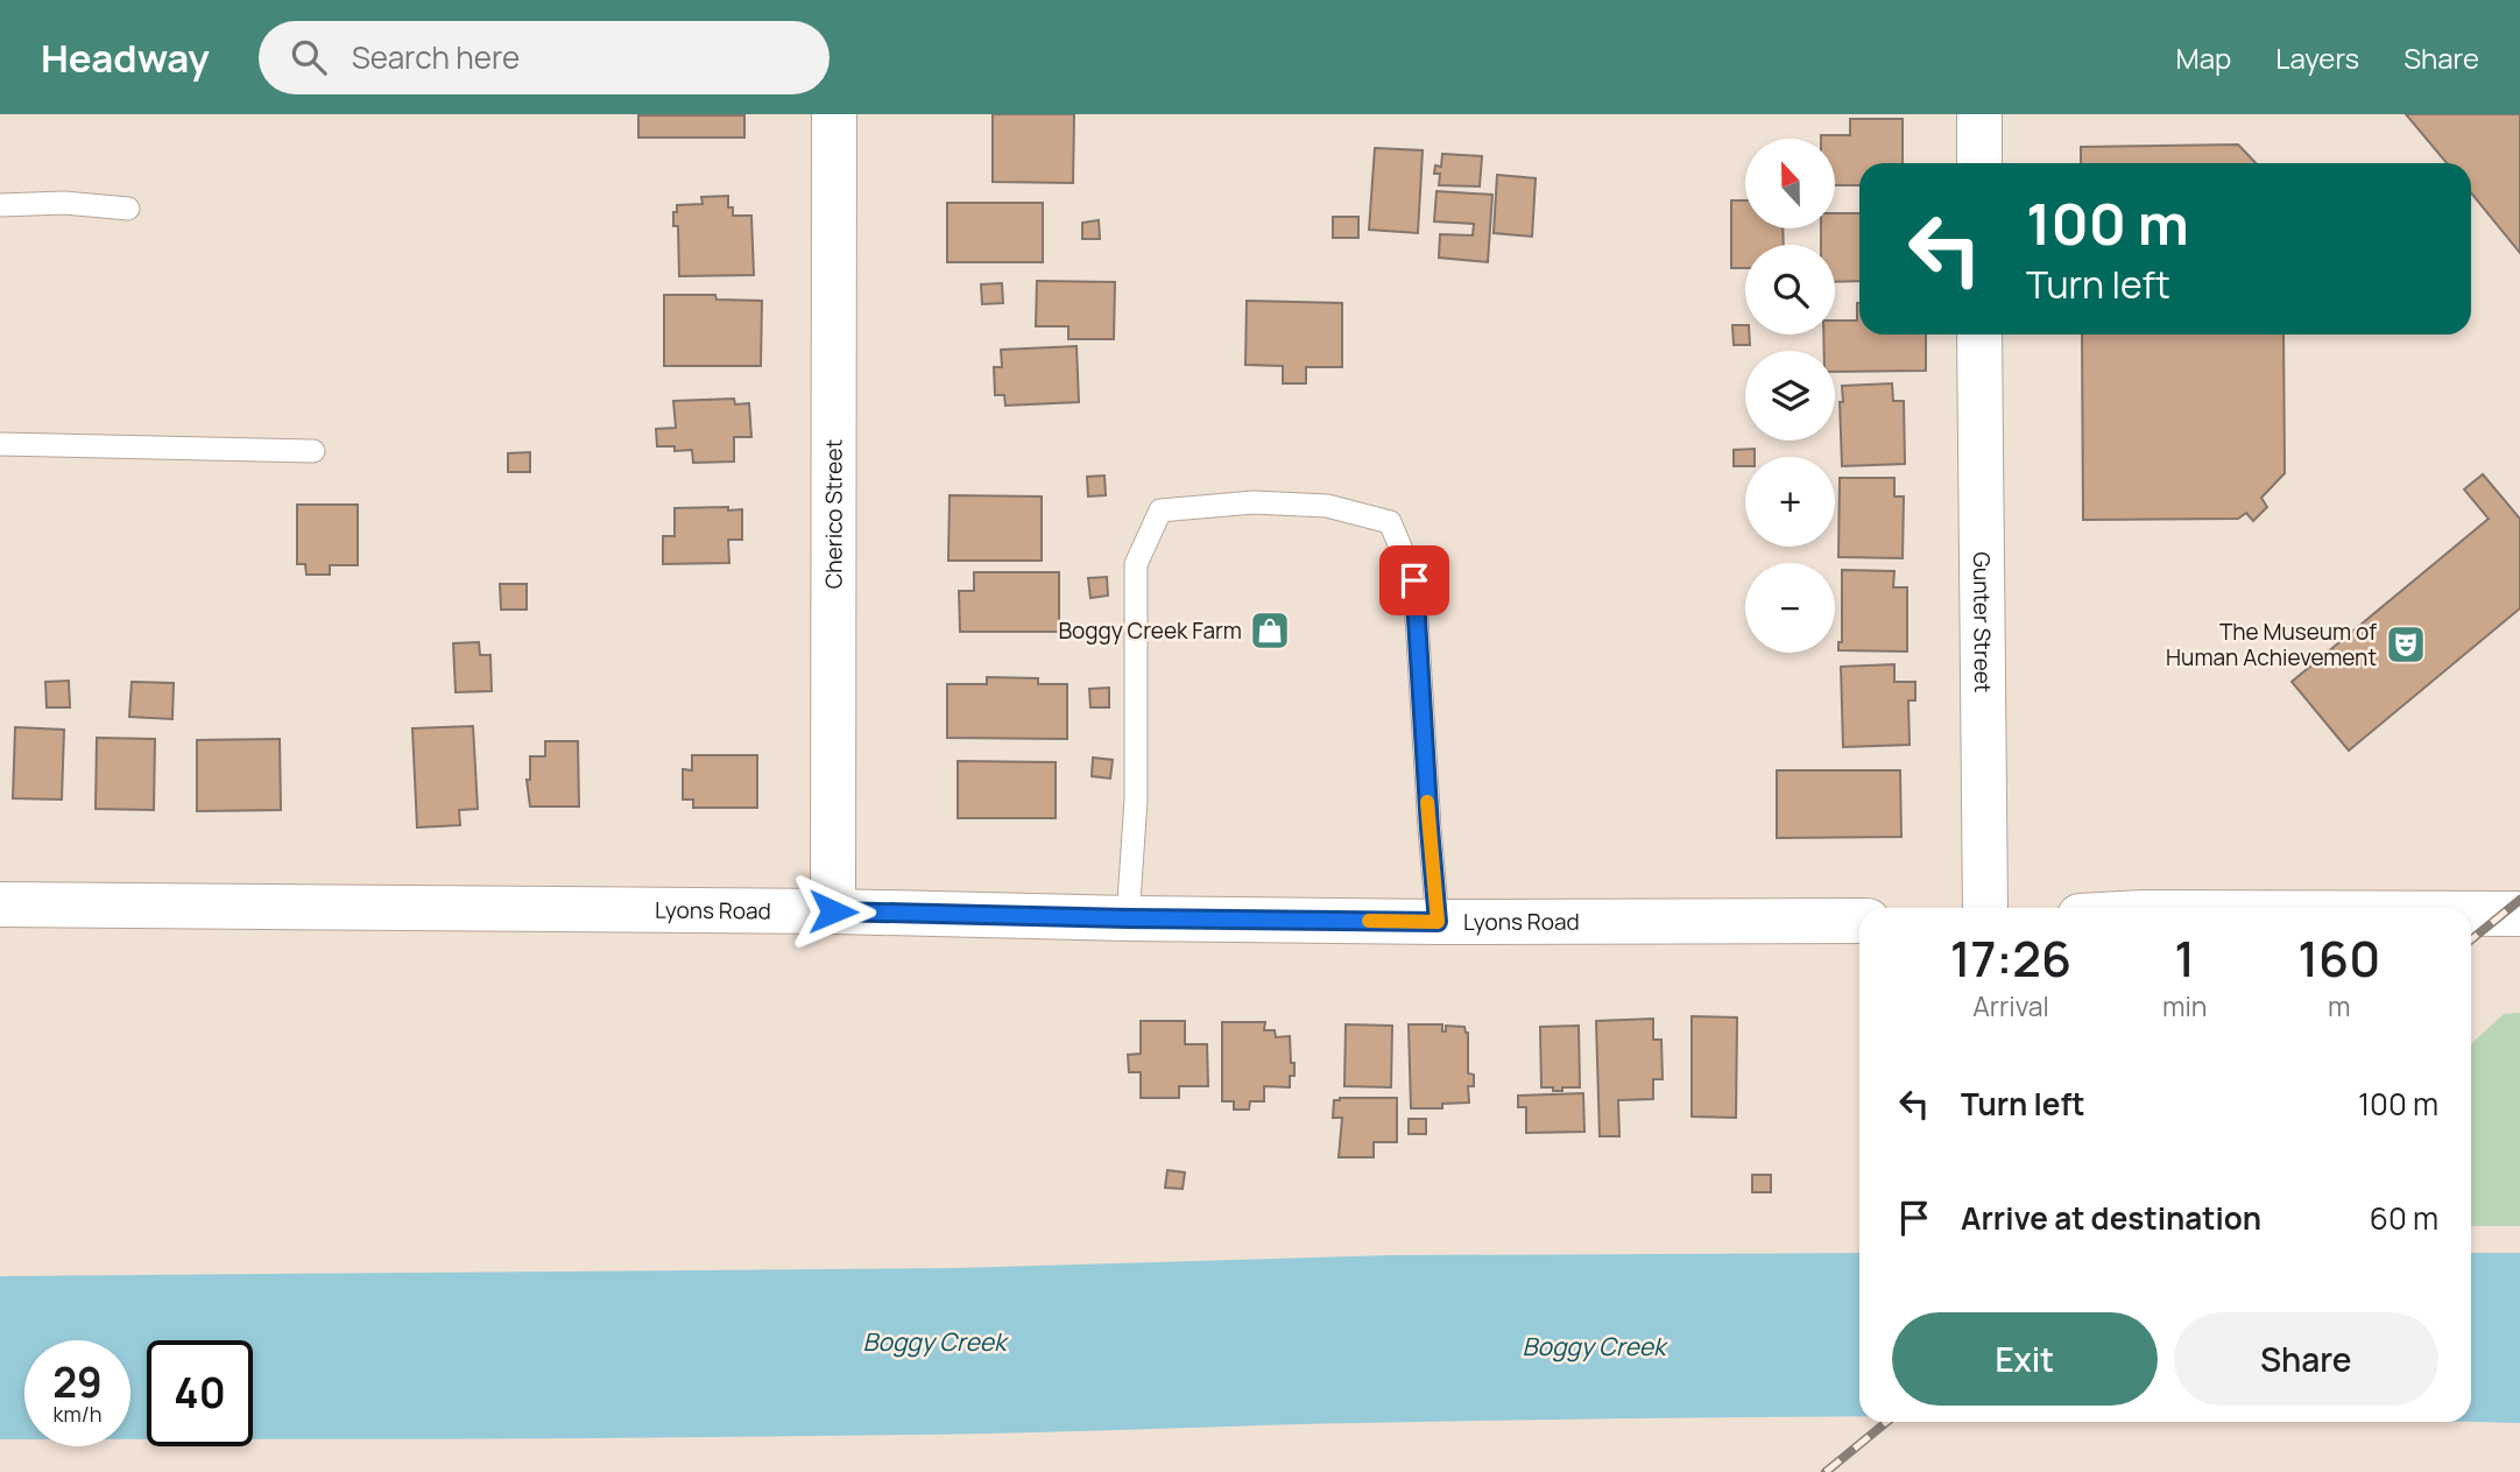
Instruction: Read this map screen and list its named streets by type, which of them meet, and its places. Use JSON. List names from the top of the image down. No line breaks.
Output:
{"streets":{"street":["Cherico Street","Gunter Street","Lyons Road"]},"crossings":[["Cherico Street","Lyons Road"]],"water":["Boggy Creek"],"places":{"shop":["Boggy Creek Farm"],"theatre":["The Museum of Human Achievement"]},"north":"top","page":{"header":"Headway","search":"Search here","nav":["Map","Layers","Share"],"map_buttons":["+","−"],"turn":["100 m","Turn left"],"eta":["17:26","Arrival","1","min","160","m"],"list":[{"name":"Turn left","value":"100 m"},{"name":"Arrive at destination","value":"60 m"}],"buttons":["Exit","Share"],"speed":"29 km/h","limit":"40"}}
